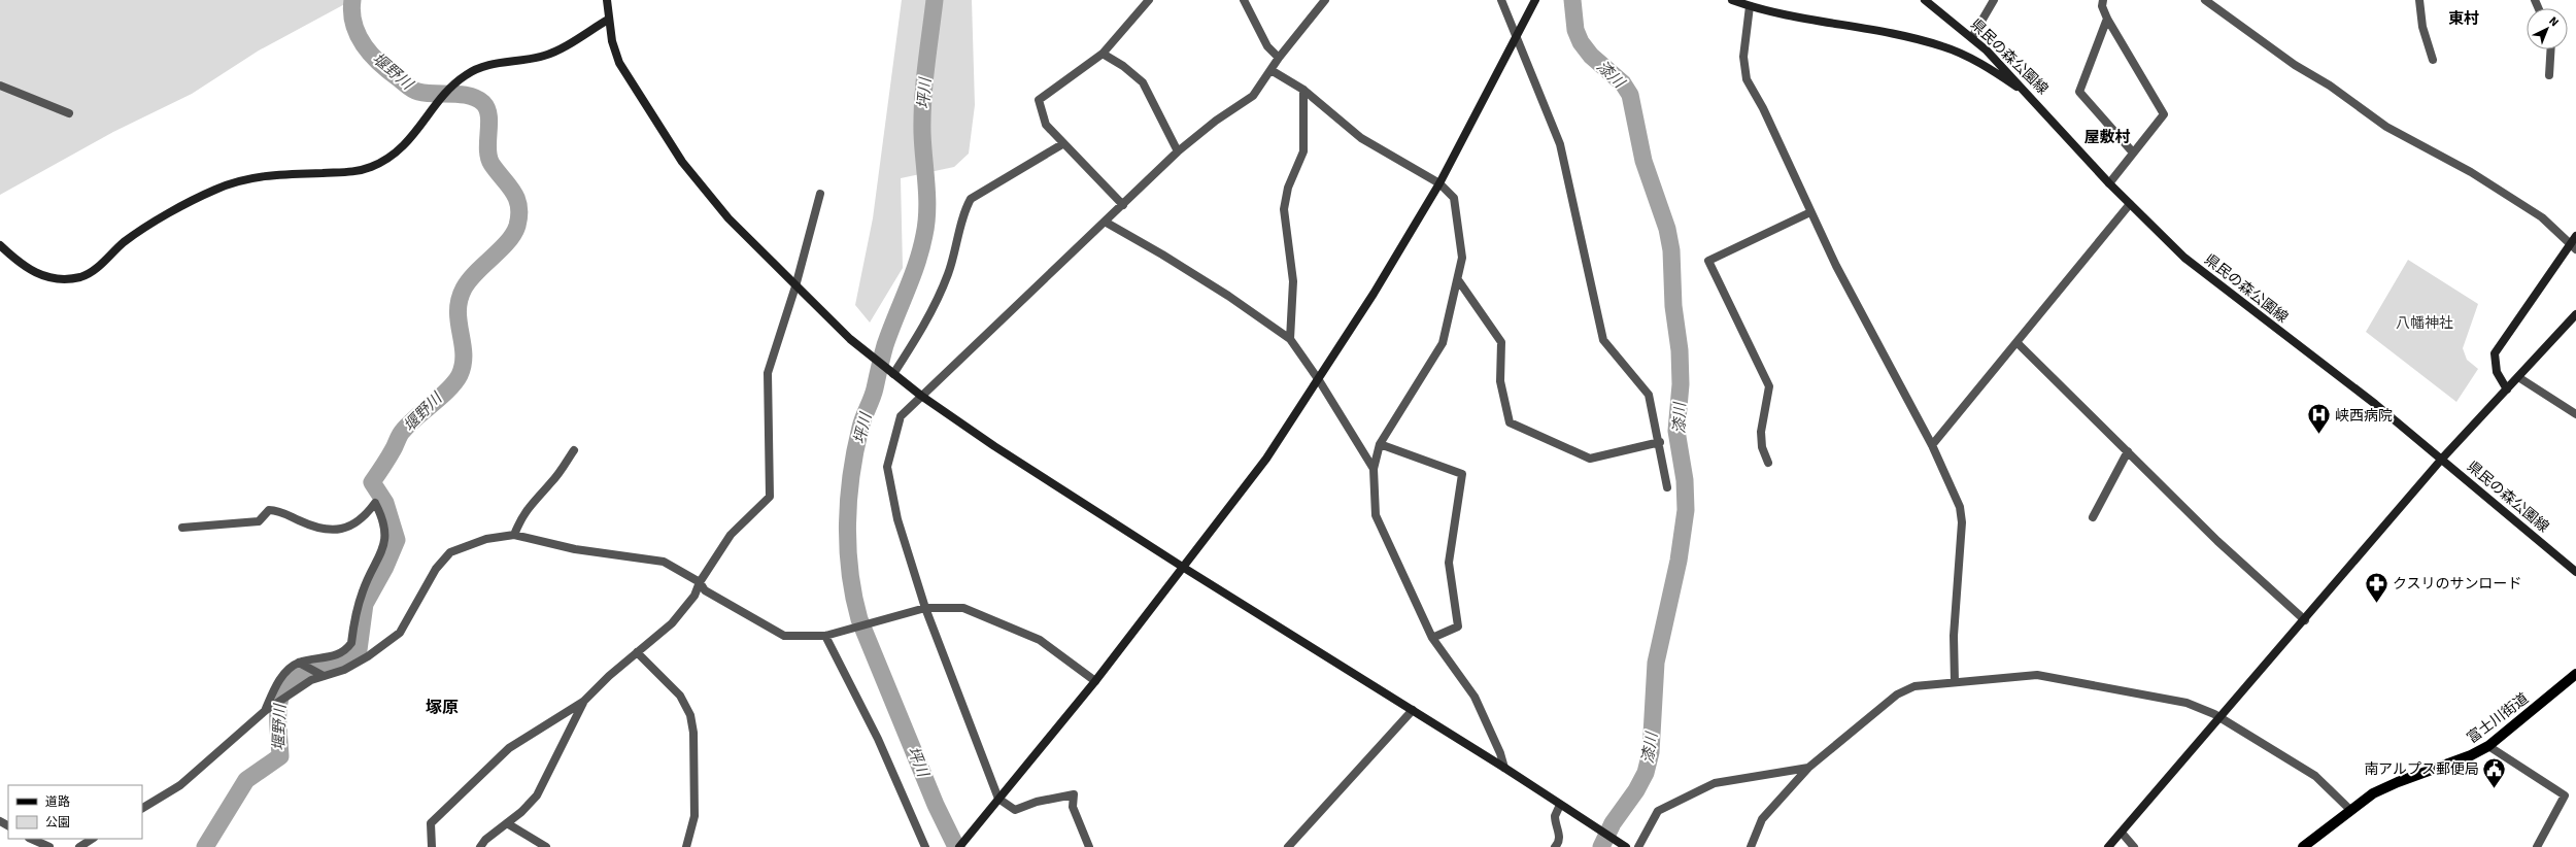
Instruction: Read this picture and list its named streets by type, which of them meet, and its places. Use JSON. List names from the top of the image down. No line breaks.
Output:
{"streets":{"main road":["富士川街道"],"street":["県民の森公園線"]},"districts":["東村","屋敷村","塚原"],"water":["堰野川","漆川","坪川"],"parks":["八幡神社"],"places":{"hospital":["峡西病院"],"pharmacy":["クスリのサンロード"],"public building":["南アルプス郵便局"]},"legend":["道路","公園"],"north":"top right"}
